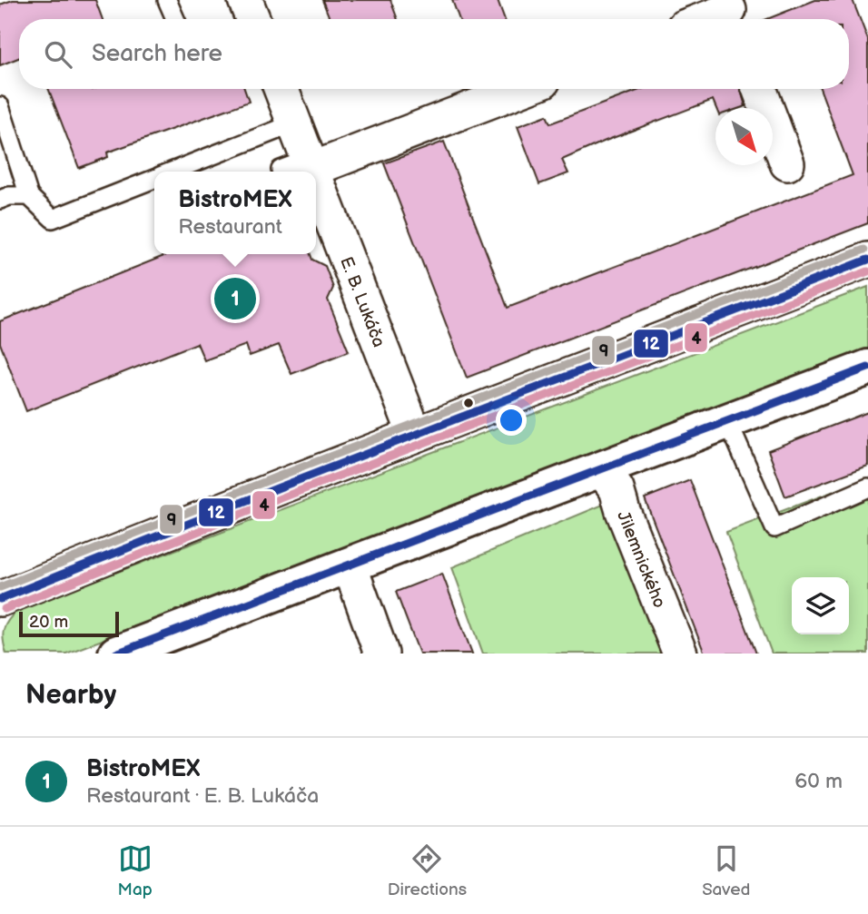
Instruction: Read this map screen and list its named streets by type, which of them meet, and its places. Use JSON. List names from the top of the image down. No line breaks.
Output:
{"streets":{"street":["E. B. Lukáča","Jilemnického"]},"lines":["transit line 9","transit line 12","transit line 4"],"scale_bar":"20 m","north":"bottom right","page":{"search":"Search here","popup":["BistroMEX","Restaurant"],"pins":"1","scale":"20 m","heading":"Nearby","list":[{"mark":"1","name":"BistroMEX","note":"Restaurant · E. B. Lukáča","value":"60 m"}],"nav":["Map","Directions","Saved"]}}
